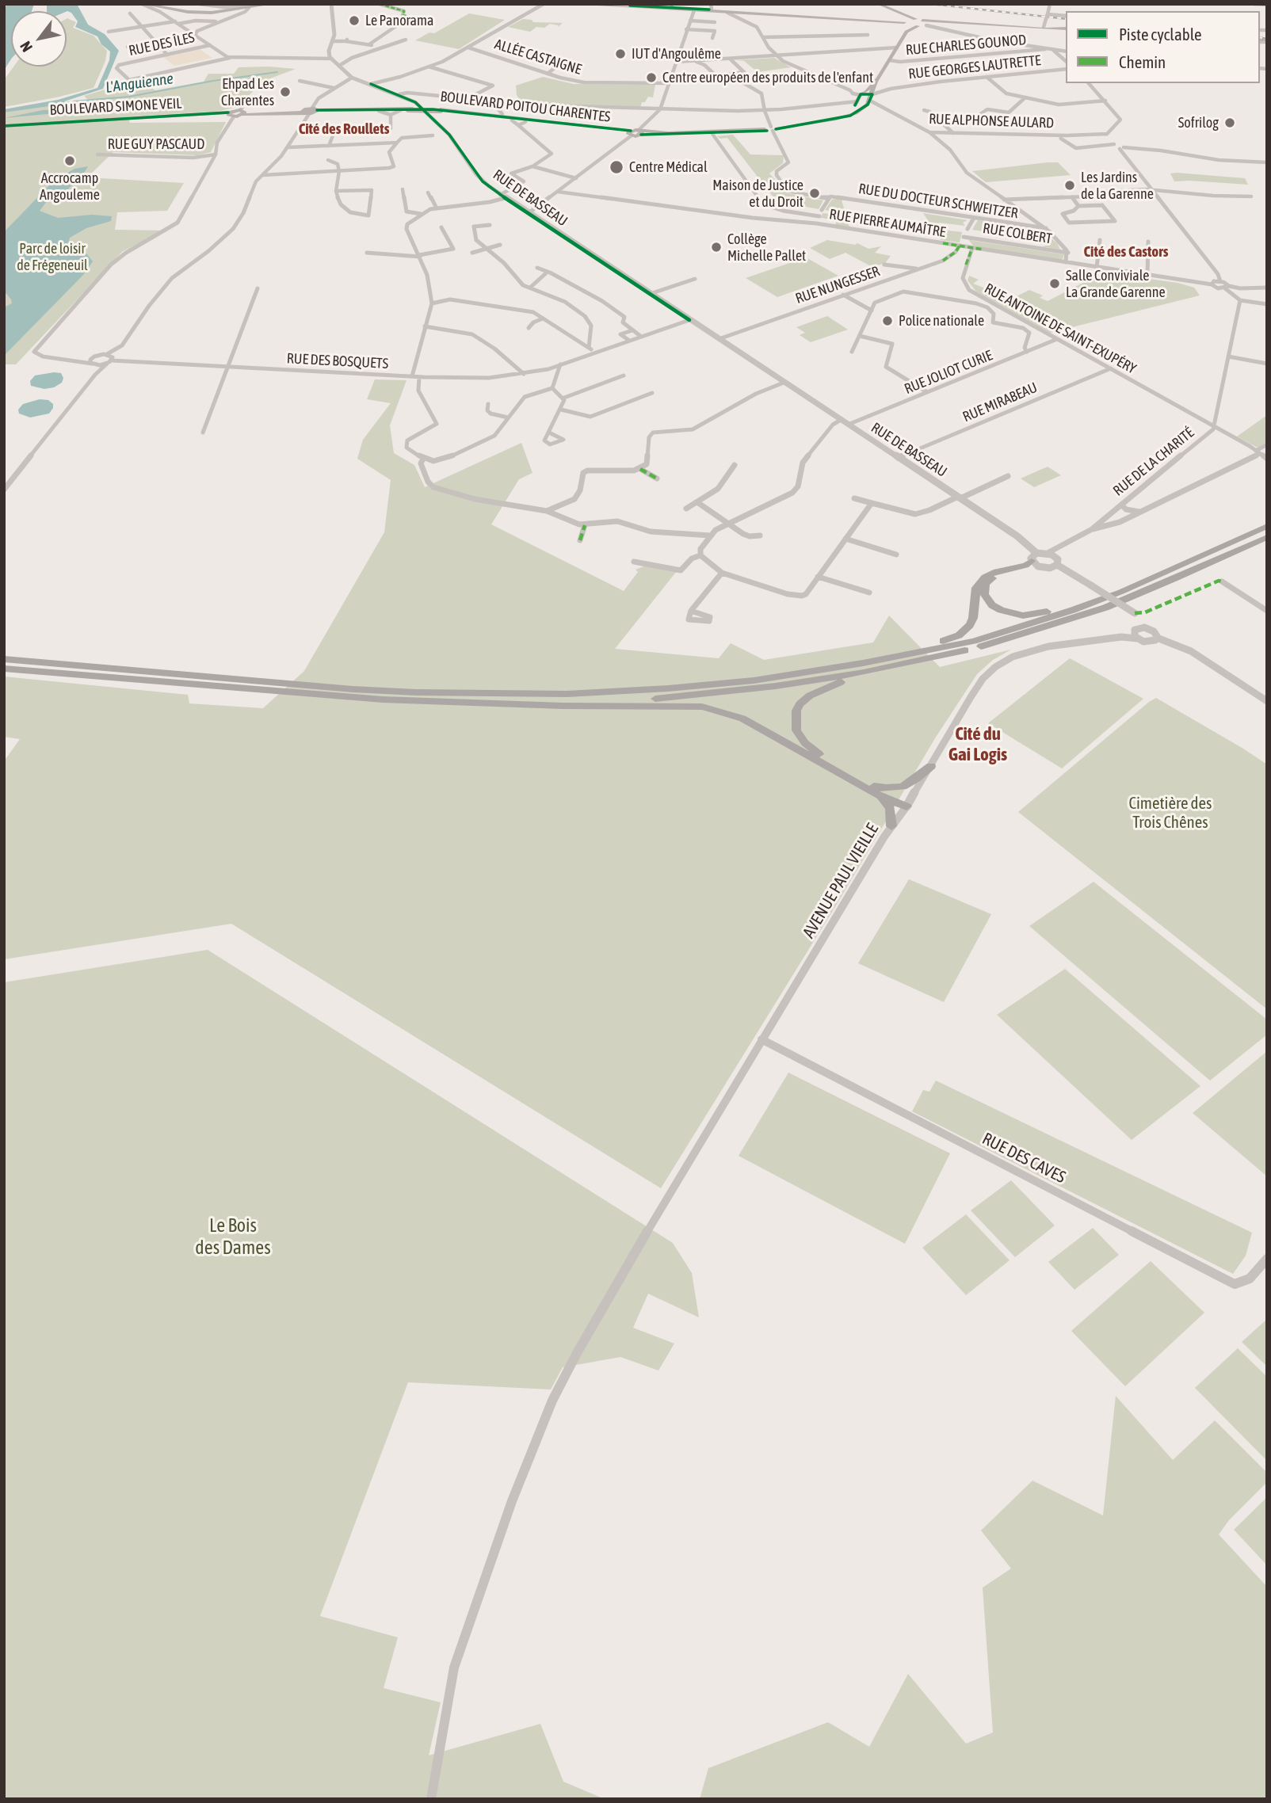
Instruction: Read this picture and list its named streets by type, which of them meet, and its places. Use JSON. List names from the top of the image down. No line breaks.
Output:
{"streets":{"main road":["BOULEVARD SIMONE VEIL","BOULEVARD POITOU CHARENTES"],"street":["RUE DES ÎLES","RUE CHARLES GOUNOD","ALLÉE CASTAIGNE","RUE GEORGES LAUTRETTE","RUE ALPHONSE AULARD","RUE GUY PASCAUD","RUE DE BASSEAU","RUE DU DOCTEUR SCHWEITZER","RUE PIERRE AUMAÎTRE","RUE COLBERT","RUE NUNGESSER","RUE ANTOINE DE SAINT-EXUPÉRY","RUE DES BOSQUETS","RUE JOLIOT CURIE","RUE MIRABEAU","RUE DE LA CHARITÉ","AVENUE PAUL VIEILLE","RUE DES CAVES"]},"crossings":[["BOULEVARD SIMONE VEIL","BOULEVARD POITOU CHARENTES"],["BOULEVARD SIMONE VEIL","RUE GUY PASCAUD"],["RUE GUY PASCAUD","RUE DES BOSQUETS"],["RUE DE BASSEAU","RUE NUNGESSER"],["RUE DE BASSEAU","RUE DES BOSQUETS"],["RUE DE BASSEAU","RUE JOLIOT CURIE"],["RUE DE BASSEAU","RUE MIRABEAU"],["RUE PIERRE AUMAÎTRE","RUE NUNGESSER"],["RUE PIERRE AUMAÎTRE","RUE ANTOINE DE SAINT-EXUPÉRY"],["RUE ANTOINE DE SAINT-EXUPÉRY","RUE JOLIOT CURIE"],["RUE ANTOINE DE SAINT-EXUPÉRY","RUE MIRABEAU"],["RUE ANTOINE DE SAINT-EXUPÉRY","RUE DE LA CHARITÉ"],["AVENUE PAUL VIEILLE","RUE DES CAVES"]],"districts":["Cité des Roullets","Cité des Castors","Cité du Gai Logis"],"water":["L'Anguienne"],"parks":["Parc de loisir de Frégeneuil","Cimetière des Trois Chênes","Le Bois des Dames"],"places":["Le Panorama","IUT d'Angoulême","Centre européen des produits de l'enfant","Ehpad Les Charentes","Sofrilog","Accrocamp Angouleme","Centre Médical","Les Jardins de la Garenne","Maison de Justice et du Droit","Collège Michelle Pallet","Salle Conviviale La Grande Garenne","Police nationale"],"legend":["Piste cyclable","Chemin"],"north":"bottom left"}
